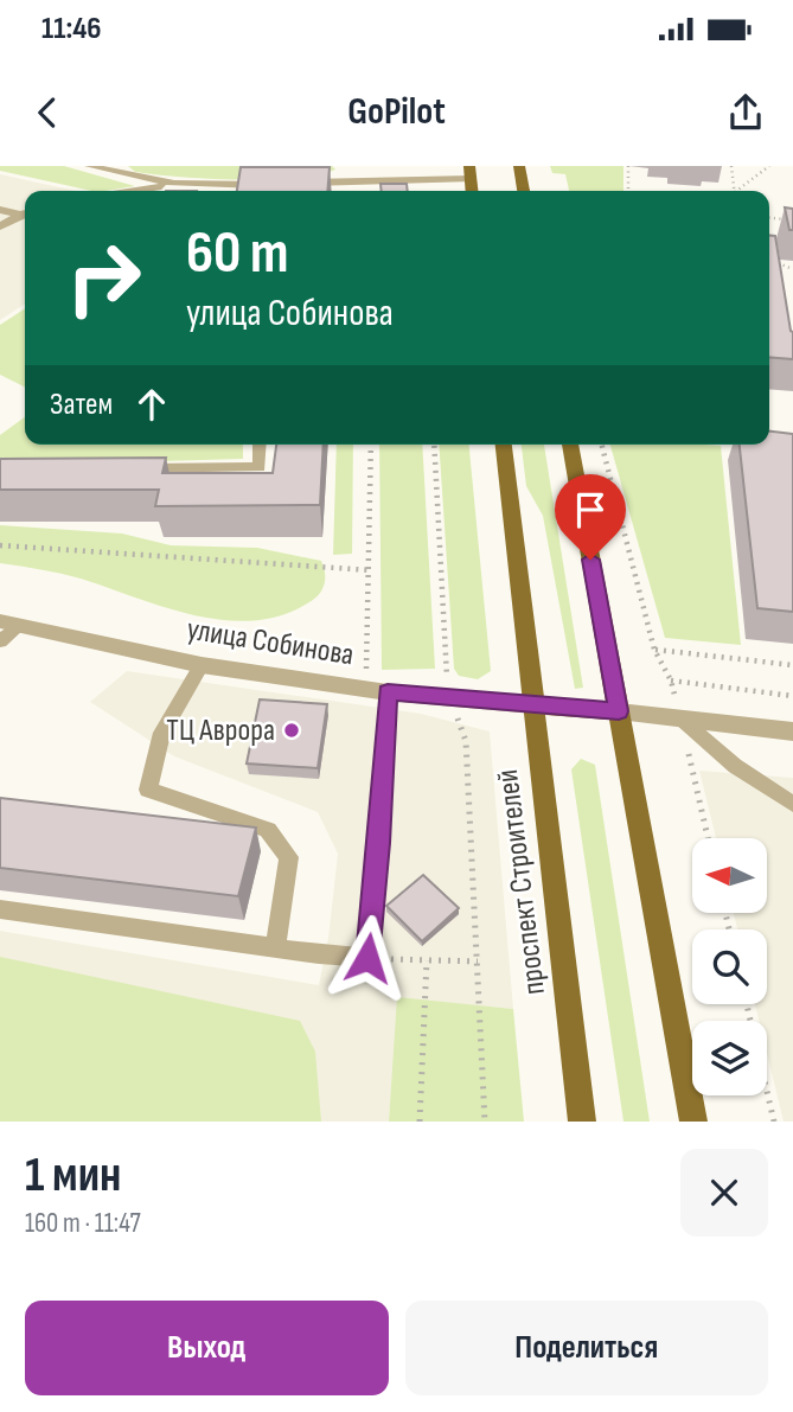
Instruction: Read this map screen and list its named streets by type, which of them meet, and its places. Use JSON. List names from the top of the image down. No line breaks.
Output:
{"streets":{"main road":["проспект Строителей"],"street":["улица Собинова"]},"crossings":[["улица Собинова","проспект Строителей"]],"places":["ТЦ Аврора"],"north":"left","page":{"status":"11:46","header":"GoPilot","turn":["60 m","улица Собинова"],"then":"Затем","heading":["1 мин","160 m · 11:47"],"buttons":["Выход","Поделиться"]}}
